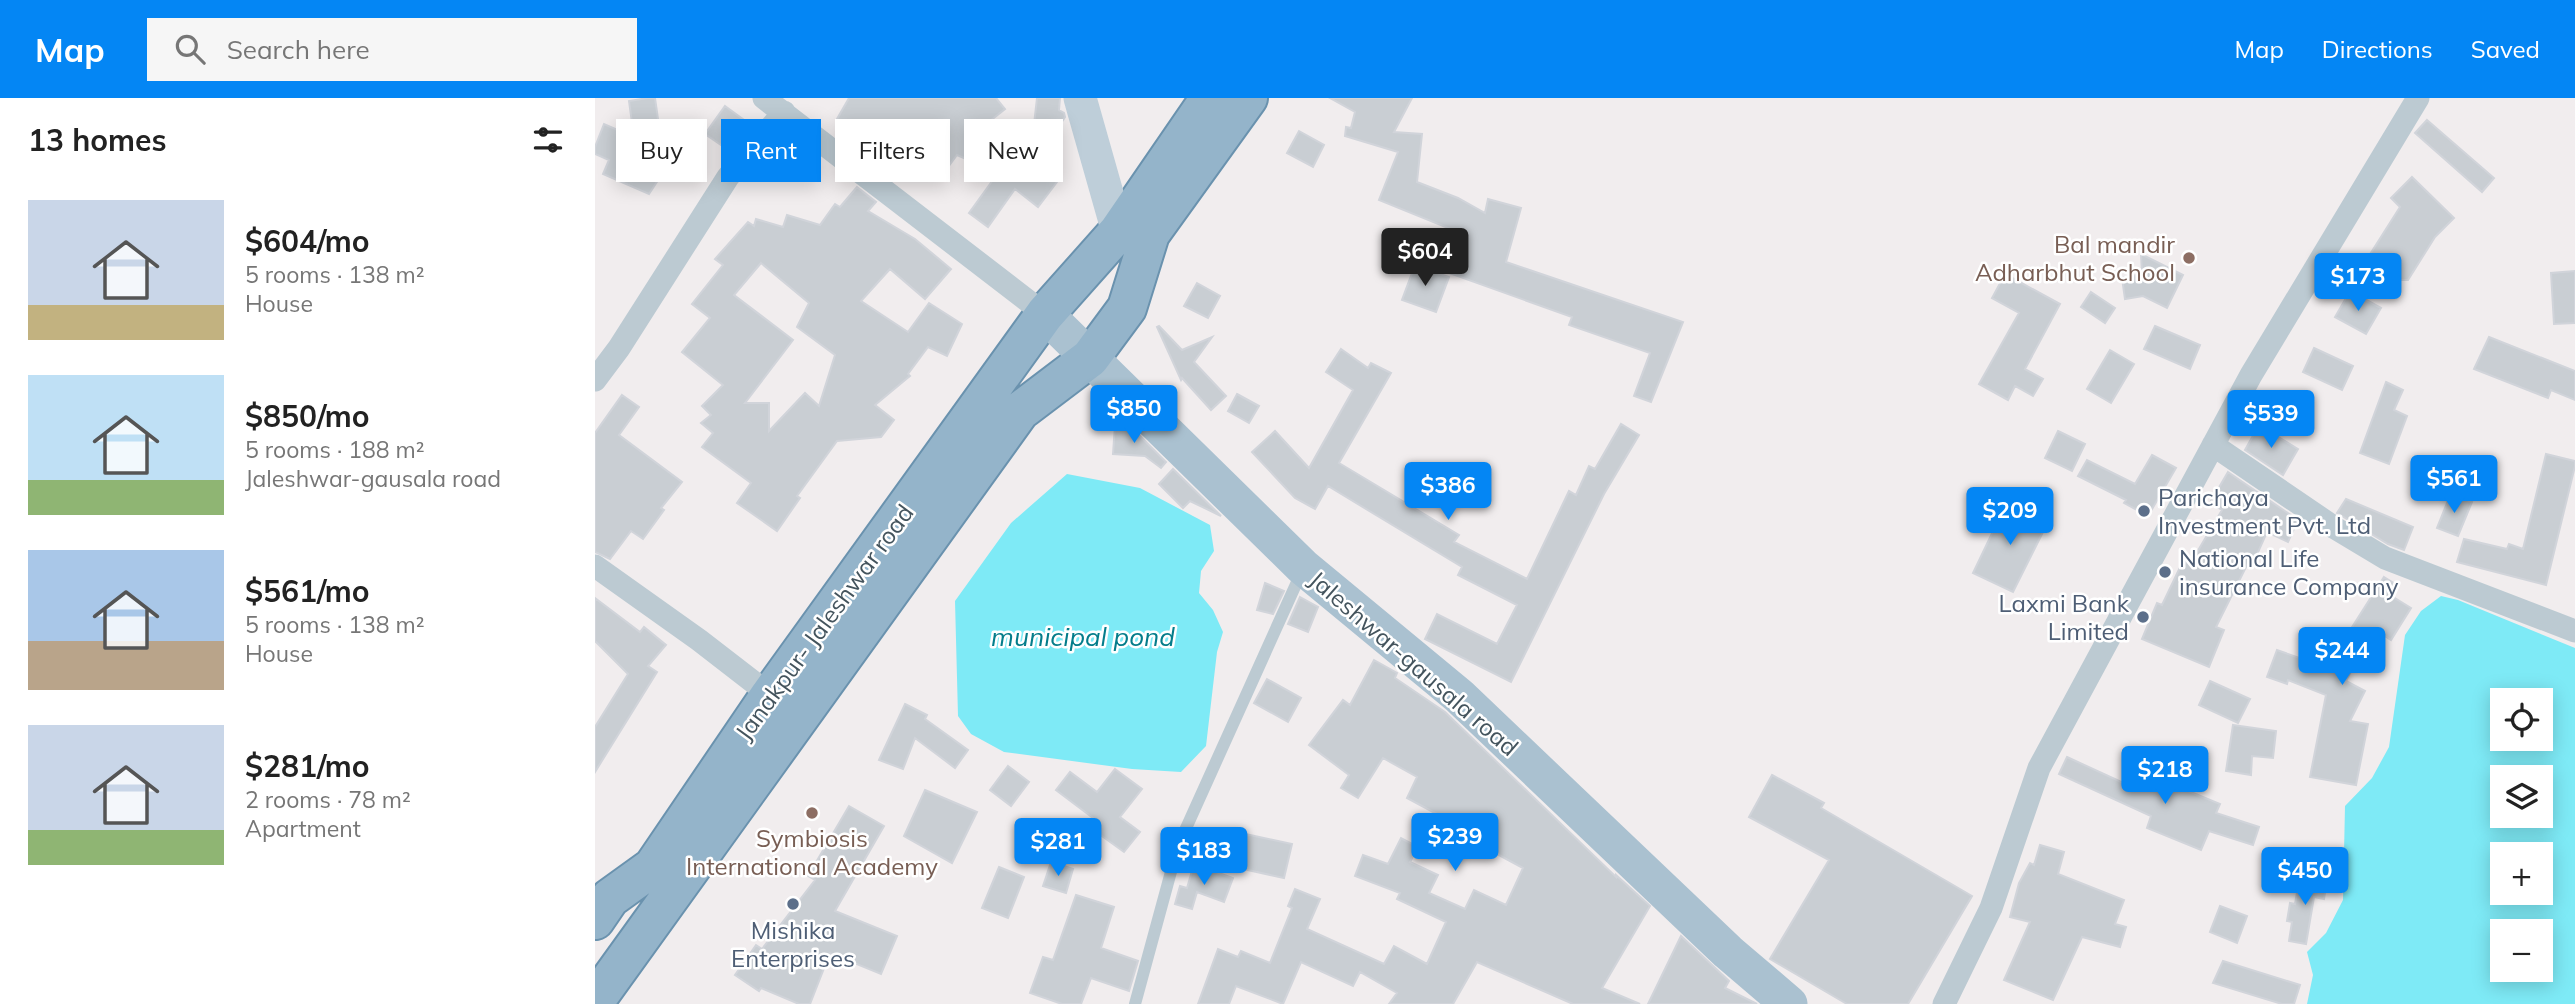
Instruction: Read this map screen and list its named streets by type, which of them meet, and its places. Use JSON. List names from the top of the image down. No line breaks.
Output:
{"streets":{"highway":["Janakpur- Jaleshwar road"],"main road":["Jaleshwar-gausala road"]},"crossings":[["Janakpur- Jaleshwar road","Jaleshwar-gausala road"]],"water":["municipal pond"],"places":["Bal mandir Adharbhut School","Parichaya Investment Pvt. Ltd","National Life insurance Company","Laxmi Bank Limited","Symbiosis International Academy","Mishika Enterprises"],"page":{"header":"Map","search":"Search here","nav":["Map","Directions","Saved"],"heading":"13 homes","chip":["Buy","Rent","Filters","New"],"list":[{"name":"$604/mo","note":"5 rooms · 138 m² · House"},{"name":"$850/mo","note":"5 rooms · 188 m² · Jaleshwar-gausala road"},{"name":"$561/mo","note":"5 rooms · 138 m² · House"},{"name":"$281/mo","note":"2 rooms · 78 m² · Apartment"}],"price":["$604","$173","$850","$539","$561","$386","$209","$244","$218","$239","$281","$183","$450"],"map_buttons":["+","−"]}}
